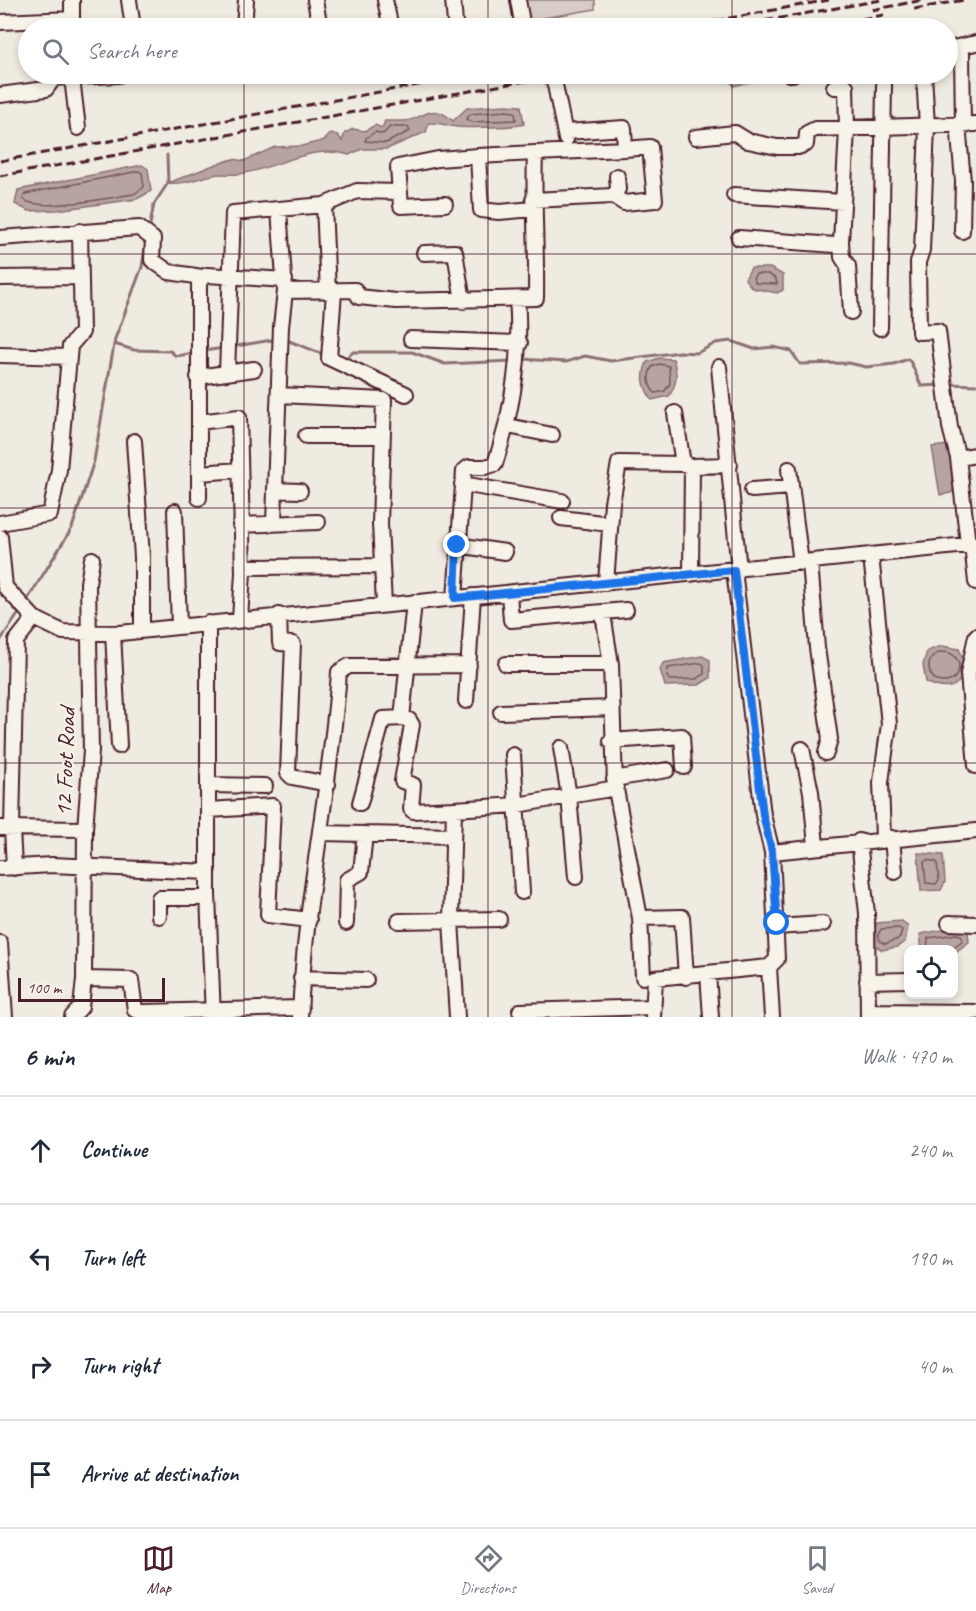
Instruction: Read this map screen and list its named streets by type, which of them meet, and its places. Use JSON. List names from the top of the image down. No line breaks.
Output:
{"streets":{"street":["12 Foot Road"]},"scale_bar":"100 m","page":{"search":"Search here","scale":"100 m","heading":["6 min","Walk · 470 m"],"list":[["Continue","240 m"],["Turn left","190 m"],["Turn right","40 m"],"Arrive at destination"],"nav":["Map","Directions","Saved"]}}
